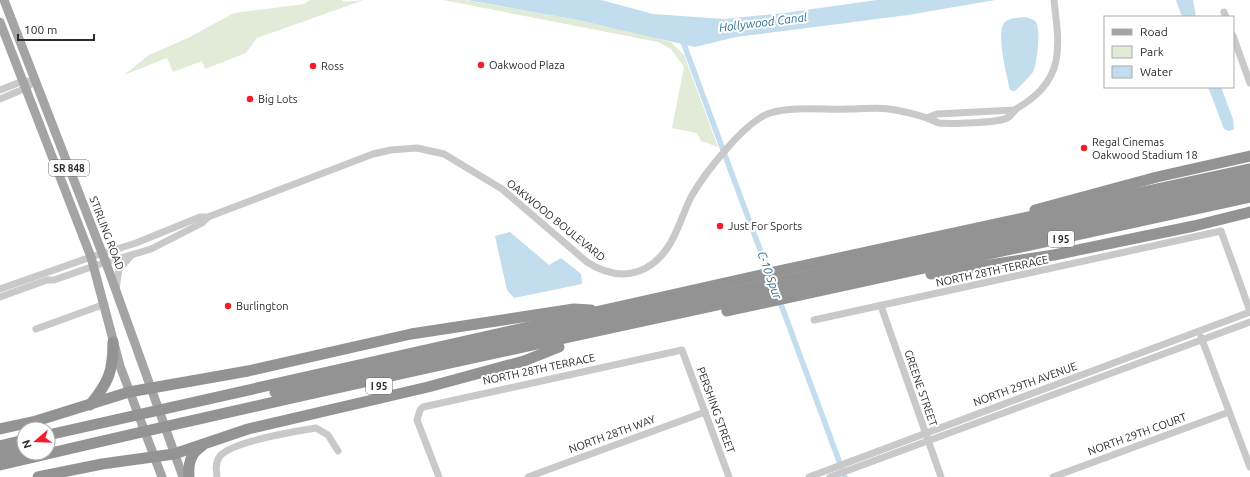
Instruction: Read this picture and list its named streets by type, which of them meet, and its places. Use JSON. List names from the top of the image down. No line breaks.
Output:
{"streets":{"highway":["I 95"],"main road":["SR 848","STIRLING ROAD"],"street":["OAKWOOD BOULEVARD","NORTH 28TH TERRACE","NORTH 29TH AVENUE","GREENE STREET","PERSHING STREET","NORTH 28TH WAY","NORTH 29TH COURT"]},"crossings":[["SR 848","OAKWOOD BOULEVARD"],["OAKWOOD BOULEVARD","STIRLING ROAD"],["NORTH 28TH TERRACE","NORTH 29TH AVENUE"],["NORTH 28TH TERRACE","GREENE STREET"],["NORTH 28TH TERRACE","PERSHING STREET"],["NORTH 29TH AVENUE","GREENE STREET"],["PERSHING STREET","NORTH 28TH WAY"]],"water":["Hollywood Canal","C-10 Spur"],"places":["Oakwood Plaza","Ross","Big Lots","Regal Cinemas Oakwood Stadium 18","Just For Sports","Burlington"],"legend":["Road","Park","Water"],"scale_bar":"100 m","north":"left"}
